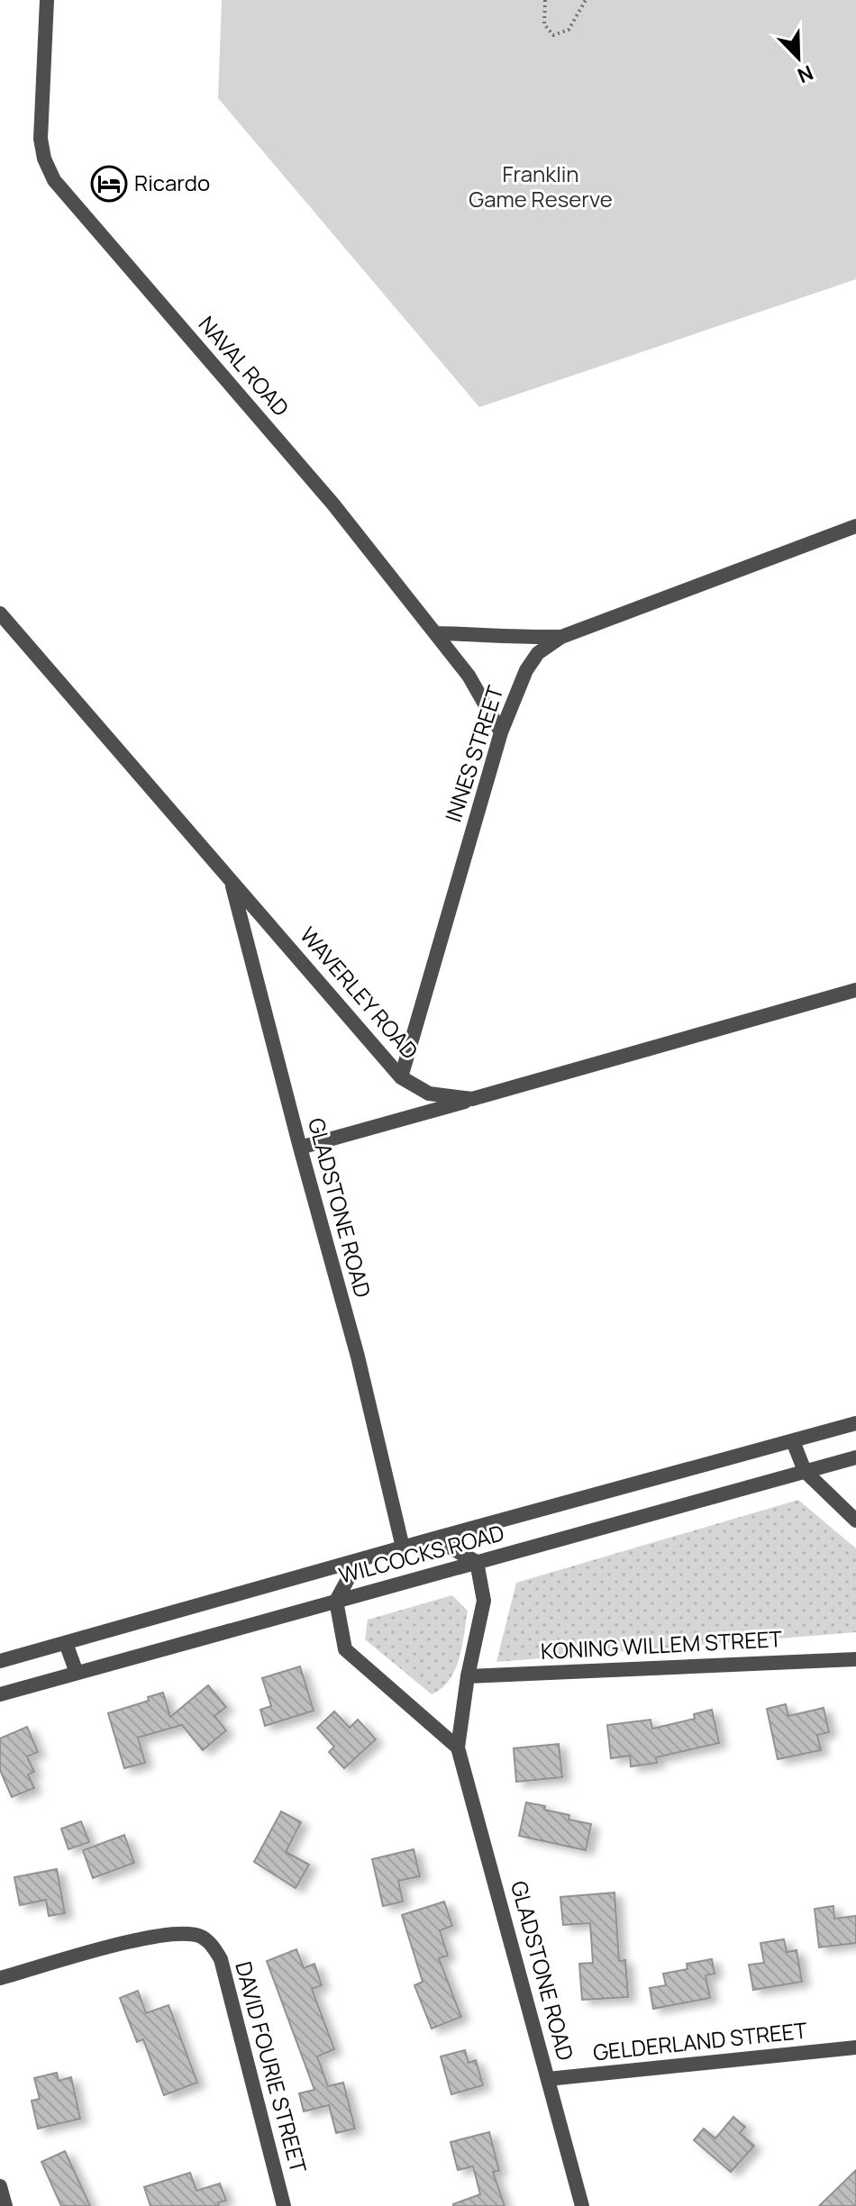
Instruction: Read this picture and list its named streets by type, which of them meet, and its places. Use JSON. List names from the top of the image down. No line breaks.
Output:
{"streets":{"street":["NAVAL ROAD","INNES STREET","WAVERLEY ROAD","GLADSTONE ROAD","WILCOCKS ROAD","KONING WILLEM STREET","GELDERLAND STREET","DAVID FOURIE STREET"]},"crossings":[["NAVAL ROAD","INNES STREET"],["INNES STREET","WAVERLEY ROAD"],["WAVERLEY ROAD","GLADSTONE ROAD"],["GLADSTONE ROAD","WILCOCKS ROAD"],["GLADSTONE ROAD","KONING WILLEM STREET"],["GLADSTONE ROAD","GELDERLAND STREET"]],"parks":["Franklin Game Reserve"],"places":{"hotel":["Ricardo"]},"north":"bottom right"}
